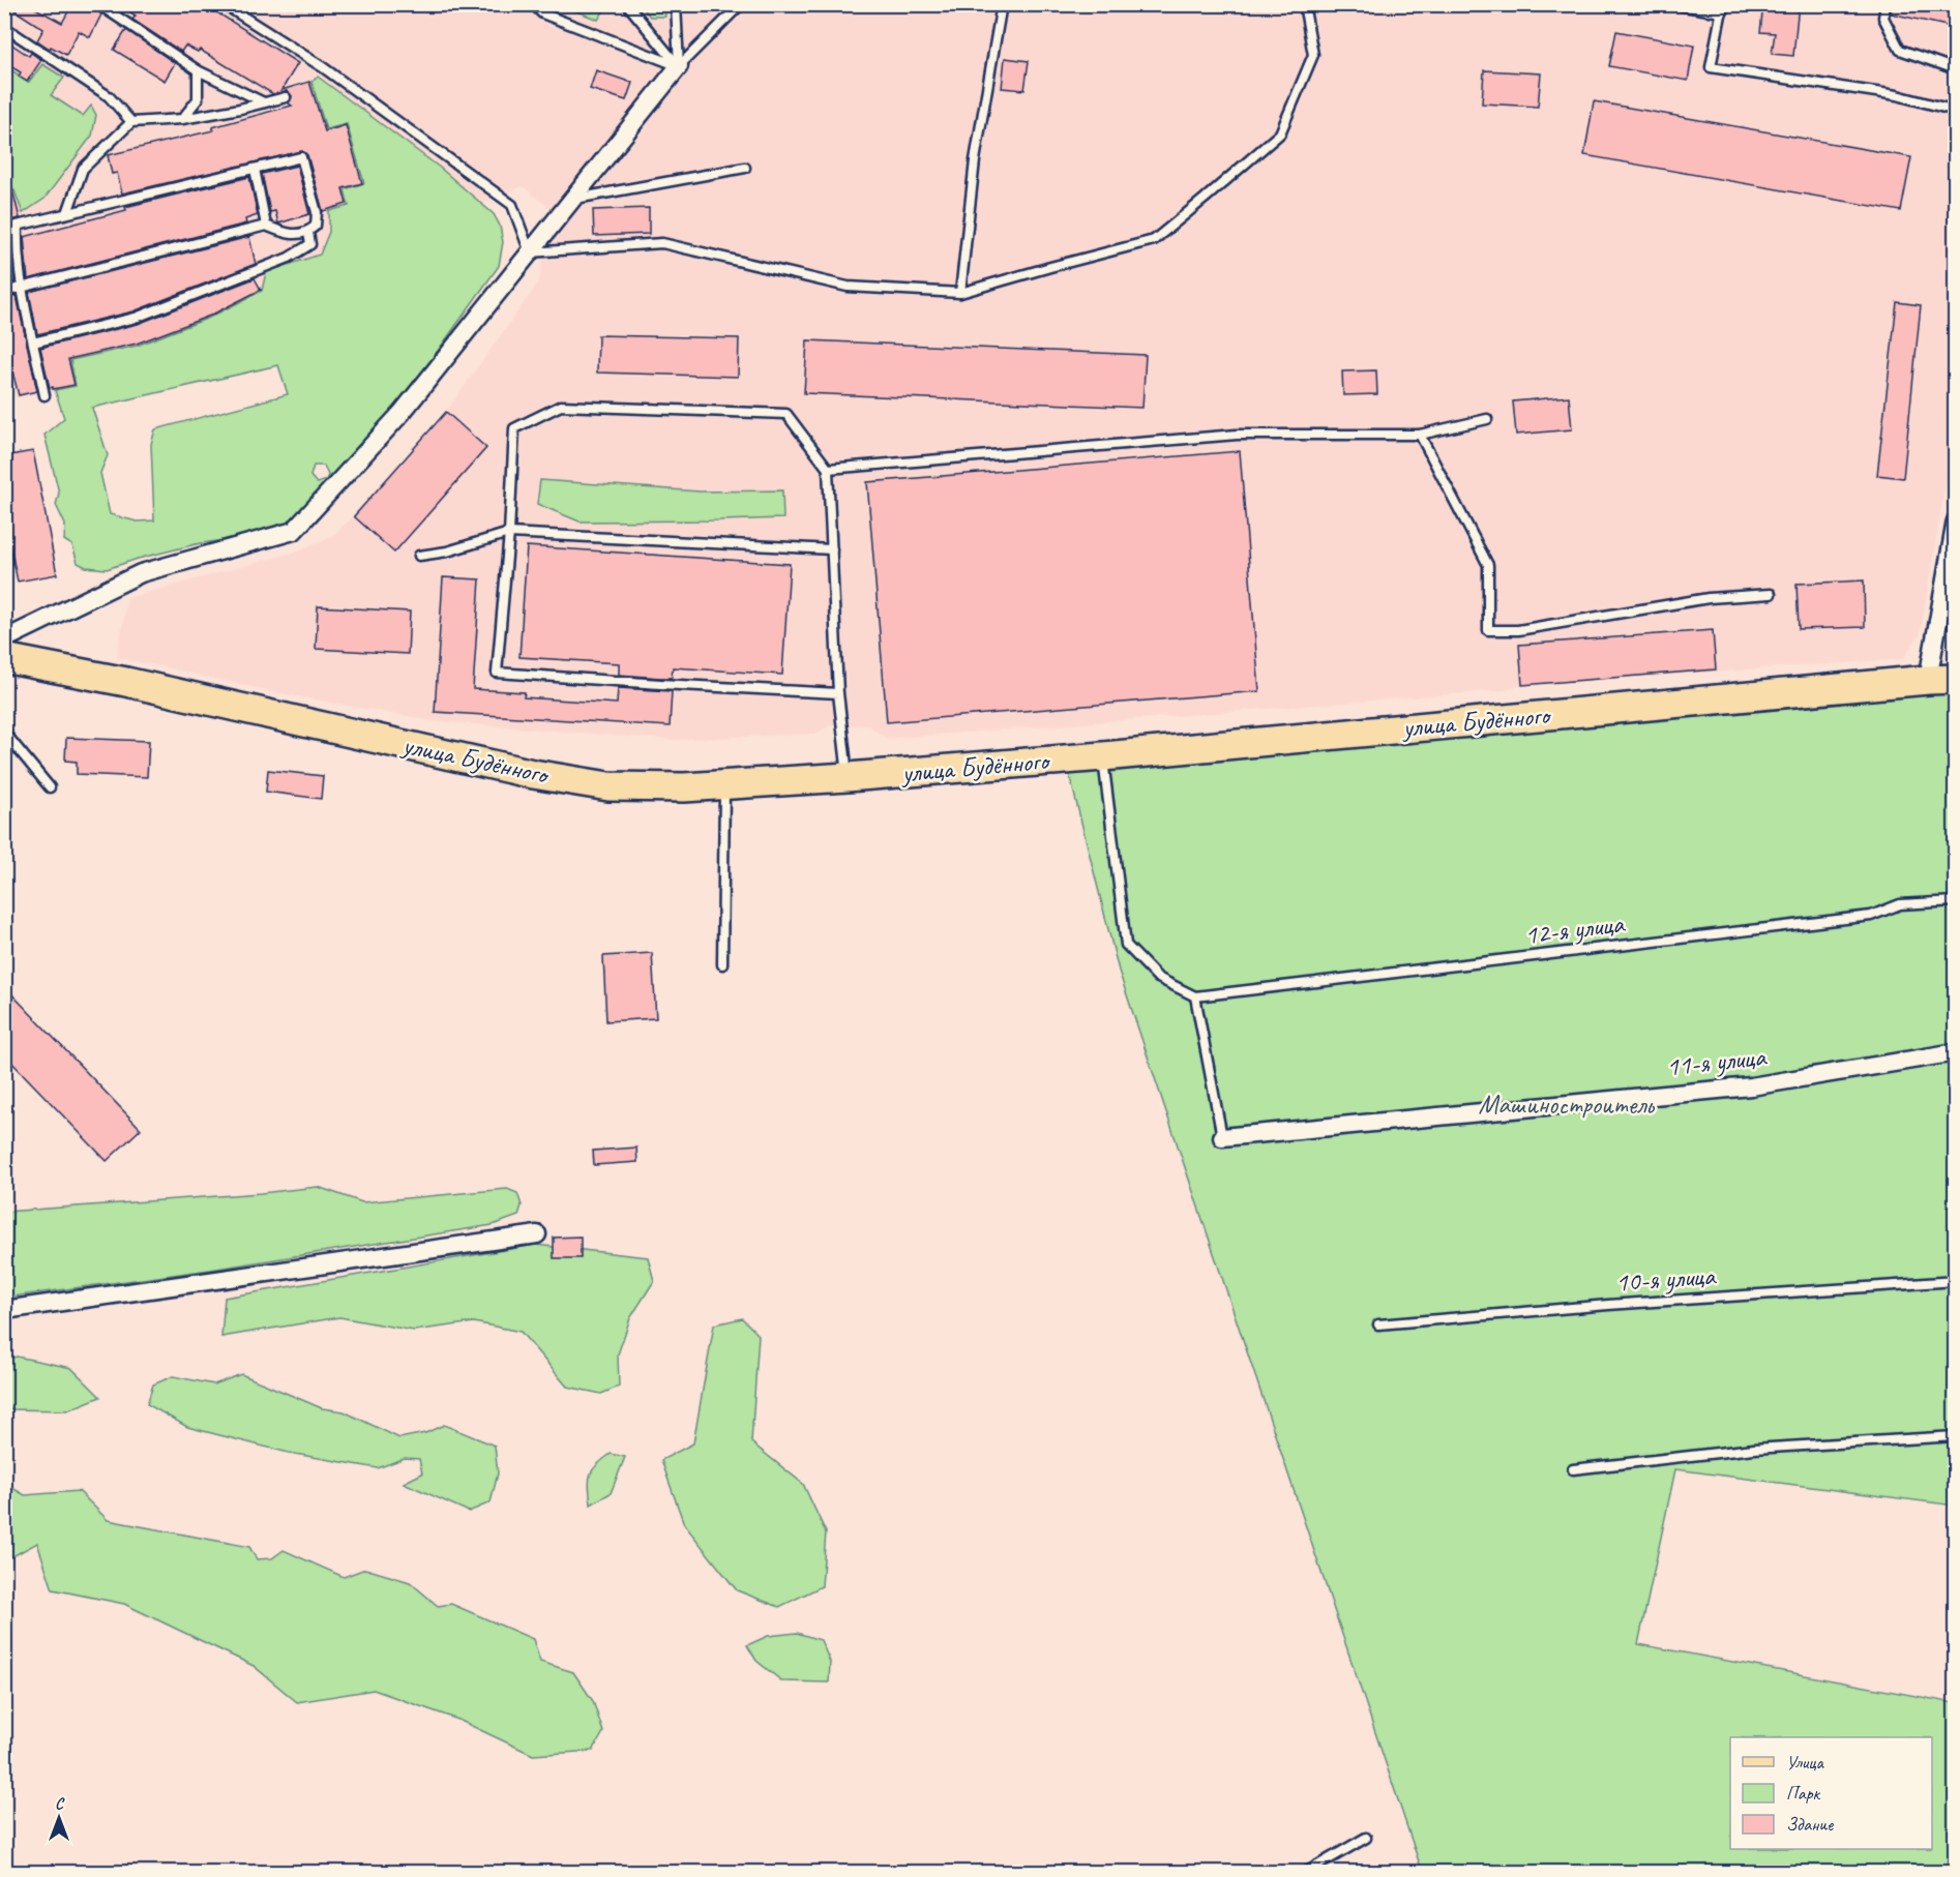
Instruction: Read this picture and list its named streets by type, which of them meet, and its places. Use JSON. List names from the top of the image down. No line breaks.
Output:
{"streets":{"main road":["улица Будённого"],"street":["11-я улица"],"lane":["12-я улица","10-я улица"]},"parks":["Машиностроитель"],"legend":["Улица","Парк","Здание"],"north":"top"}
